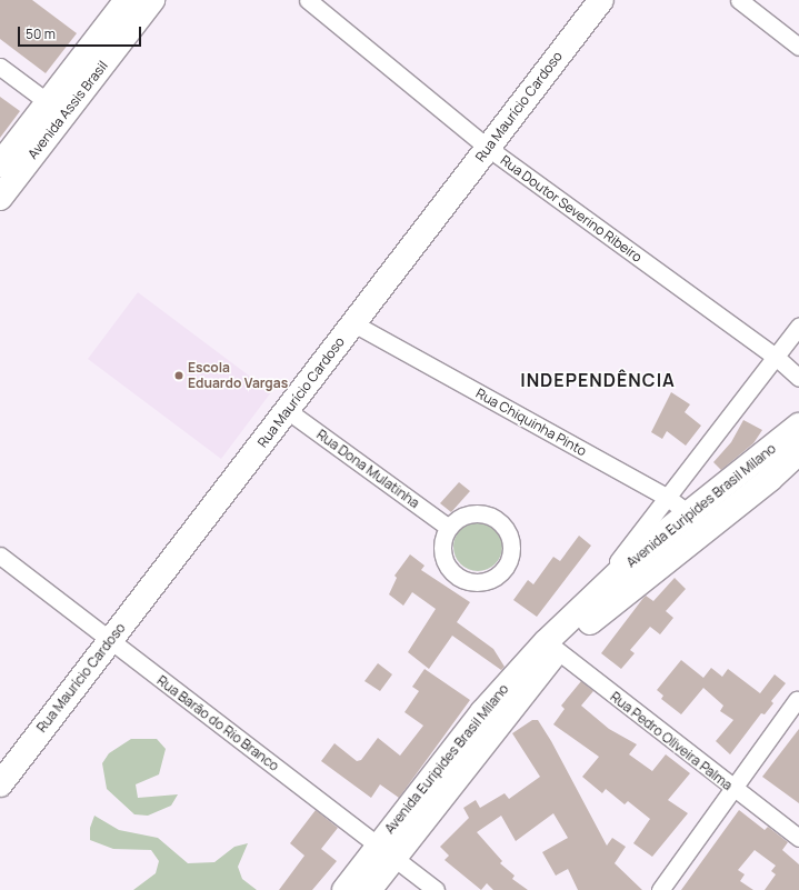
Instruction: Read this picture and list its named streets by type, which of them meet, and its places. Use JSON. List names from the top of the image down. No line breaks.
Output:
{"streets":{"main road":["Rua Maurício Cardoso","Avenida Assis Brasil","Avenida Euripides Brasil Milano"],"street":["Rua Doutor Severino Ribeiro","Rua Chiquinha Pinto","Rua Dona Mulatinha","Rua Barão do Rio Branco","Rua Pedro Oliveira Palma"]},"crossings":[["Rua Maurício Cardoso","Rua Doutor Severino Ribeiro"],["Rua Maurício Cardoso","Rua Chiquinha Pinto"],["Rua Maurício Cardoso","Rua Dona Mulatinha"],["Rua Maurício Cardoso","Rua Barão do Rio Branco"],["Rua Chiquinha Pinto","Avenida Euripides Brasil Milano"],["Avenida Euripides Brasil Milano","Rua Barão do Rio Branco"],["Avenida Euripides Brasil Milano","Rua Pedro Oliveira Palma"]],"districts":["INDEPENDÊNCIA"],"places":["Escola Eduardo Vargas"],"scale_bar":"50 m"}
